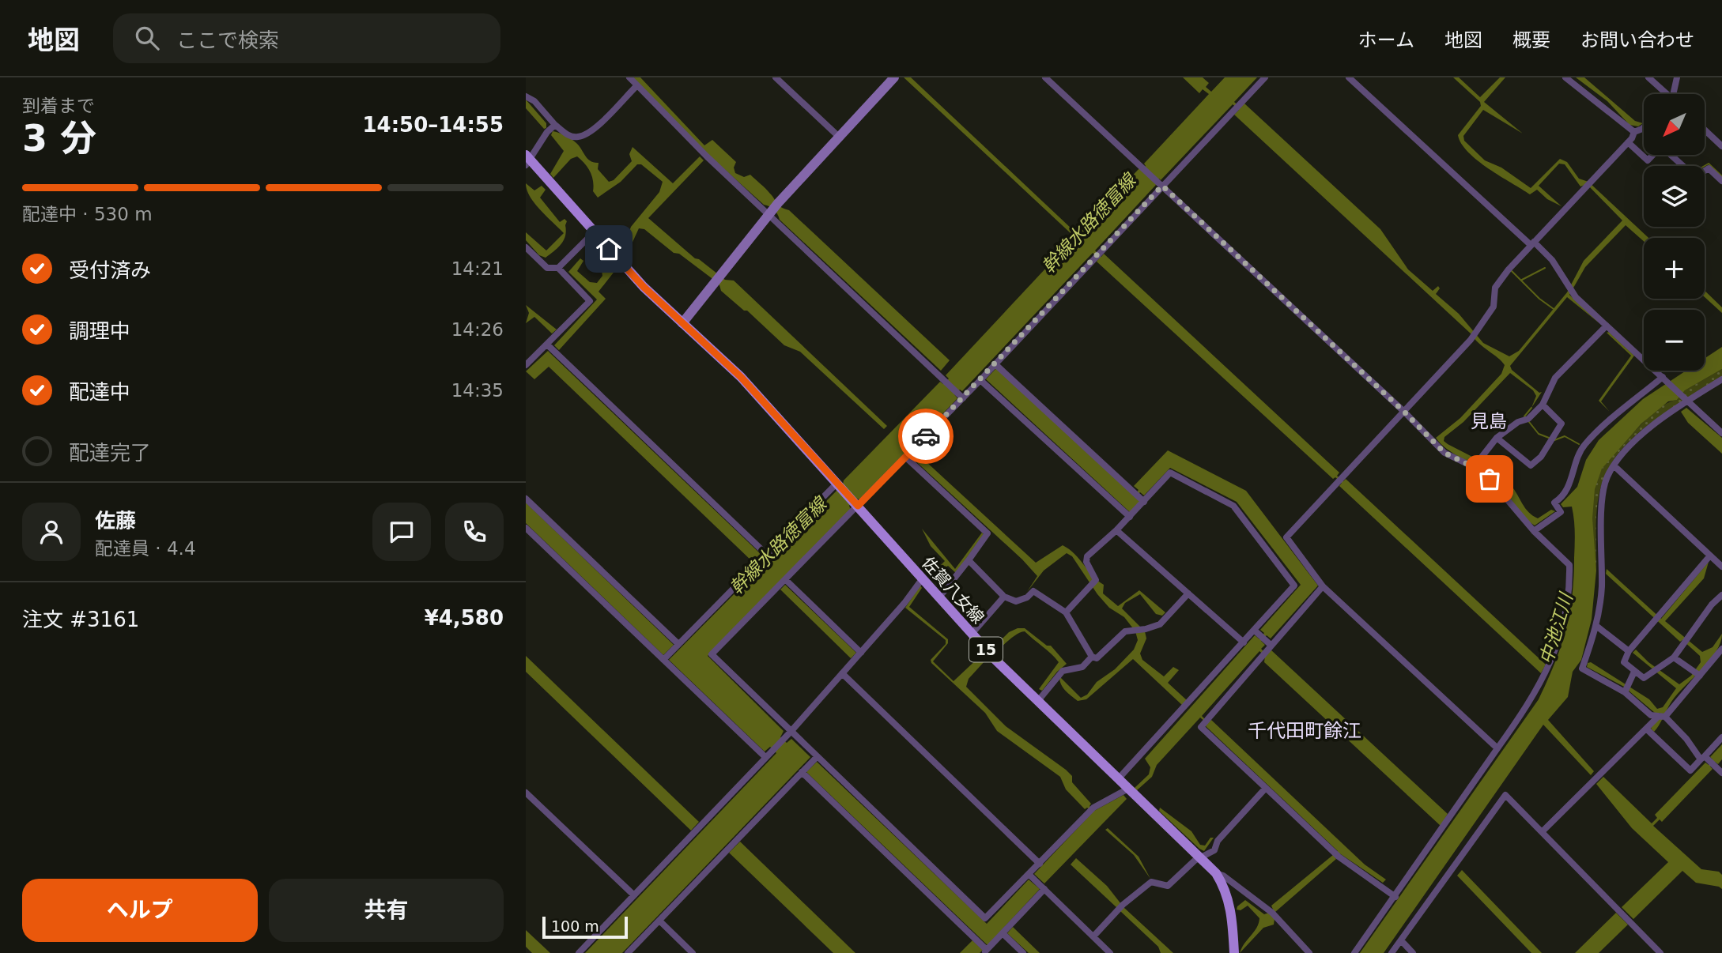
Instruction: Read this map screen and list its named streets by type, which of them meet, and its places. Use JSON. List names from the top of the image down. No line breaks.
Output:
{"streets":{"main road":["佐賀八女線","15"]},"crossings":[["佐賀八女線","15"]],"districts":["見島","千代田町餘江"],"water":["幹線水路徳富線","中池江川"],"scale_bar":"100 m","north":"bottom left","page":{"header":"地図","search":"ここで検索","nav":["ホーム","地図","概要","お問い合わせ"],"heading":["3 分","到着まで","14:50–14:55"],"panel":["佐藤","配達員 · 4.4","注文 #3161","¥4,580"],"map_buttons":["+","−"],"bar":"配達中 · 530 m","list":[["受付済み","14:21"],["調理中","14:26"],["配達中","14:35"],"配達完了"],"buttons":["ヘルプ","共有"],"scale":"100 m"}}
